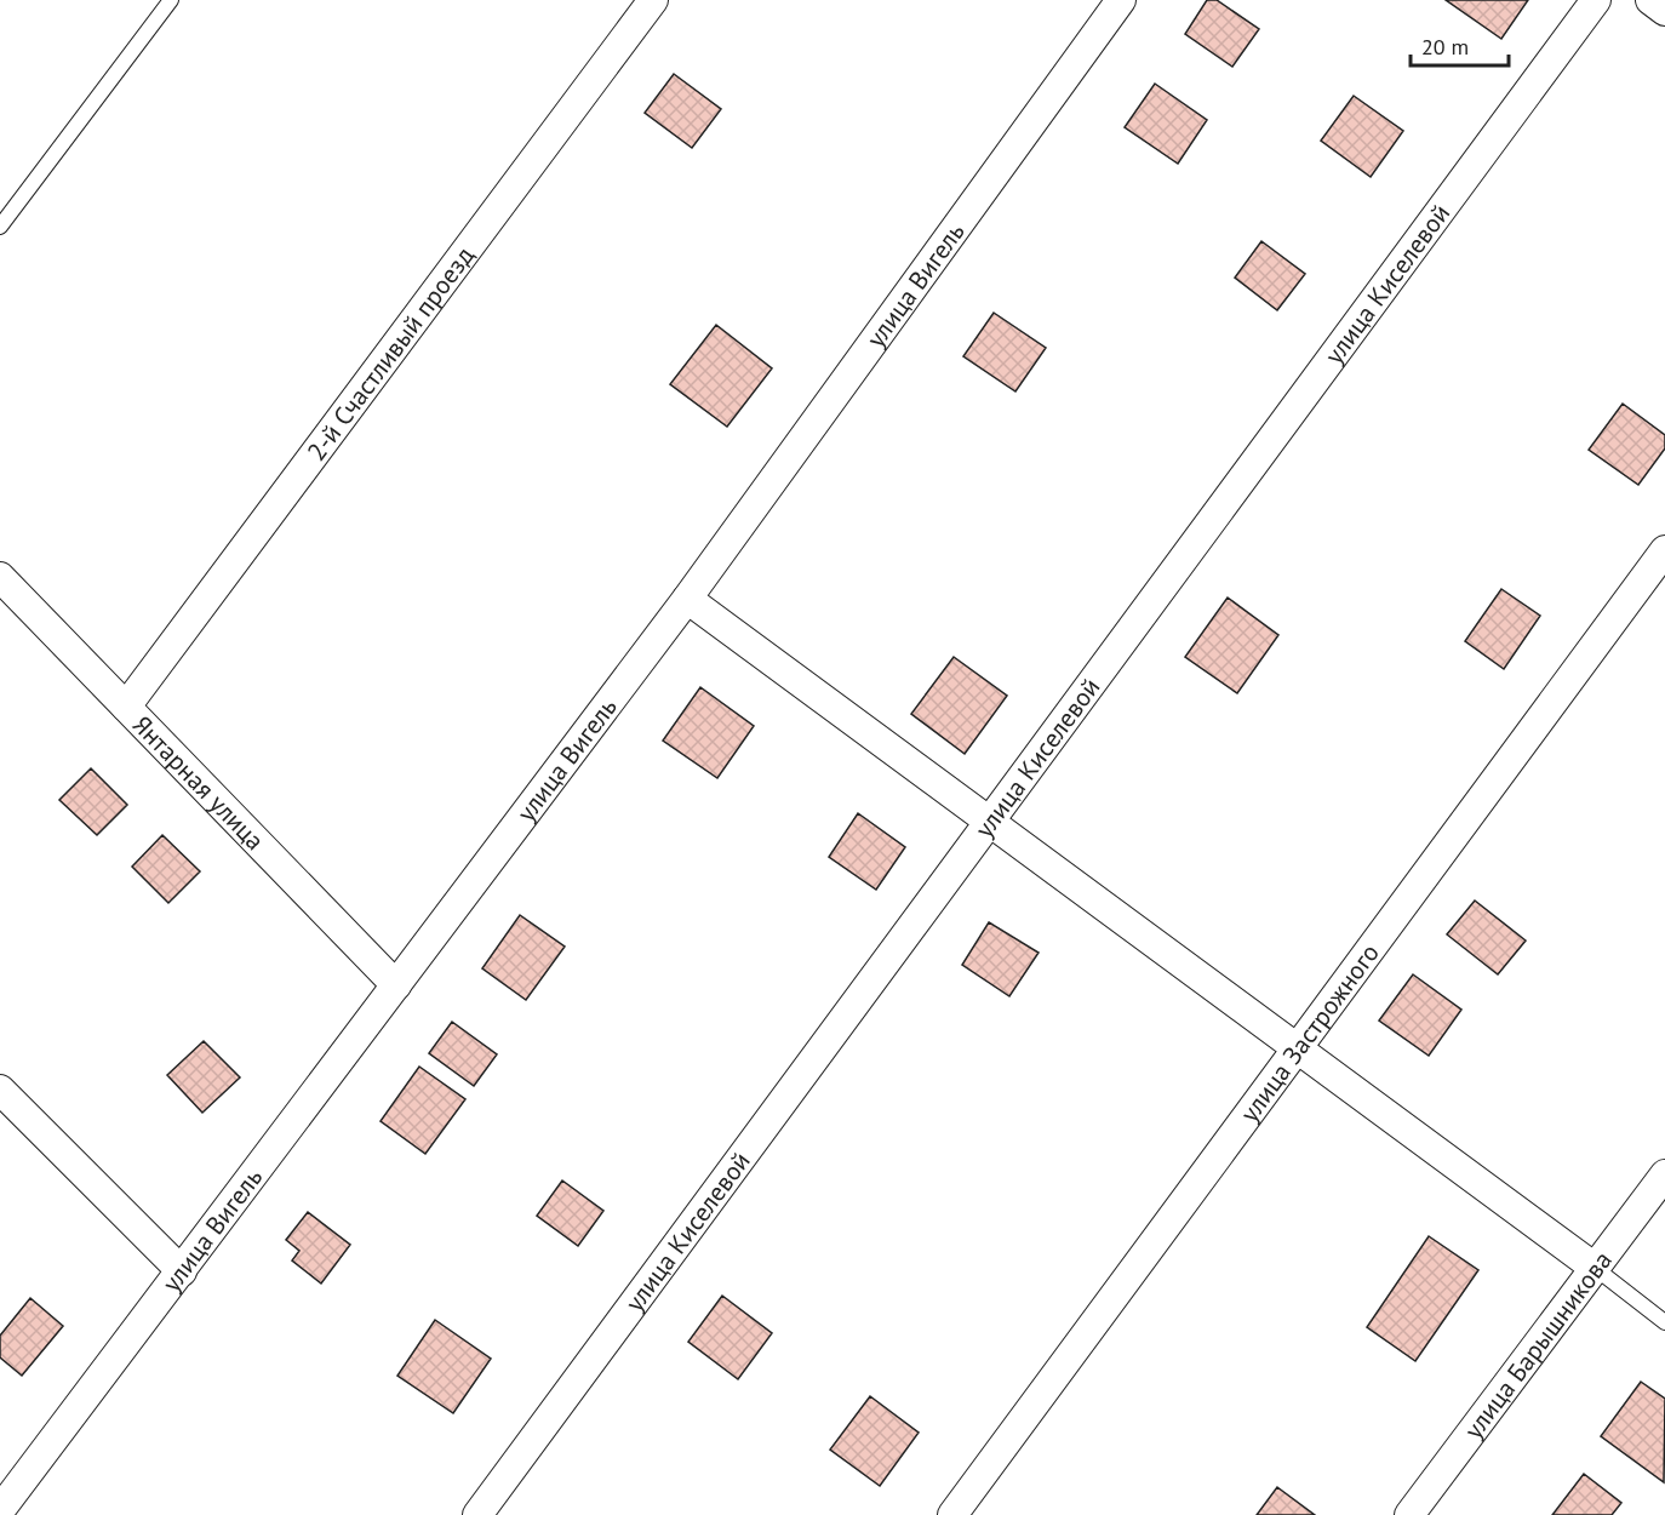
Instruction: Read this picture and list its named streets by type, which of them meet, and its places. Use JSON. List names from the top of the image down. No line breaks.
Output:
{"streets":{"street":["улица Киселевой","улица Вигель","2-й Счастливый проезд","Янтарная улица","улица Застрожного","улица Барышникова"]},"crossings":[["улица Вигель","Янтарная улица"],["2-й Счастливый проезд","Янтарная улица"]],"scale_bar":"20 m"}
